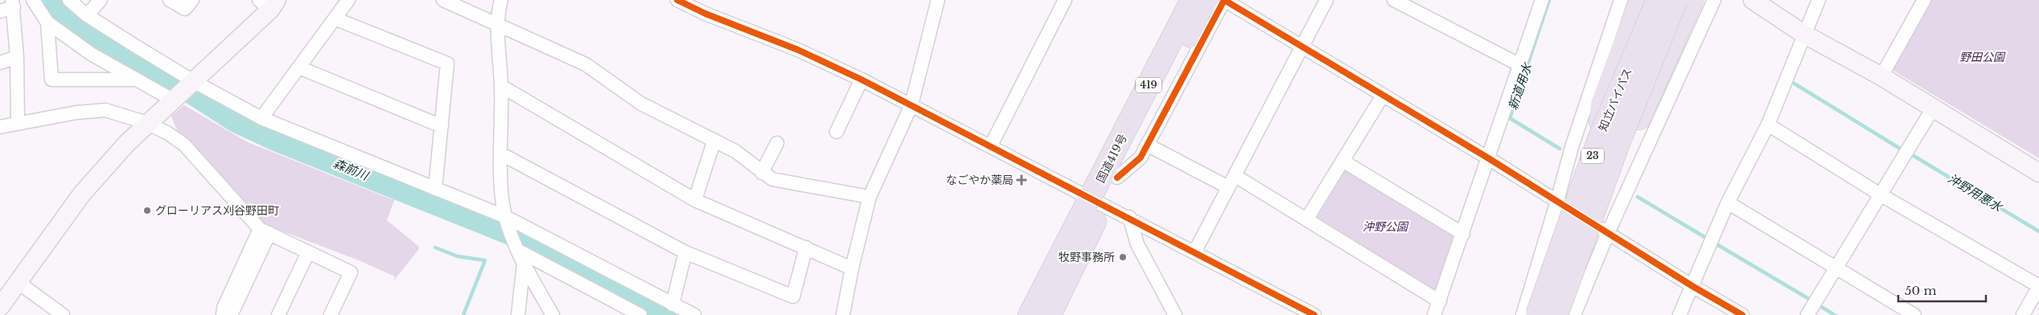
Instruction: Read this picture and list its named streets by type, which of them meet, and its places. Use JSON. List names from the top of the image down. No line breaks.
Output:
{"streets":{"highway":["419","知立バイパス","23","国道419号"]},"water":["新道用水","森前川","沖野用悪水"],"parks":["野田公園","沖野公園"],"places":{"health":["なごやか薬局"],"other":["グローリアス刈谷野田町","牧野事務所"]},"scale_bar":"50 m"}
